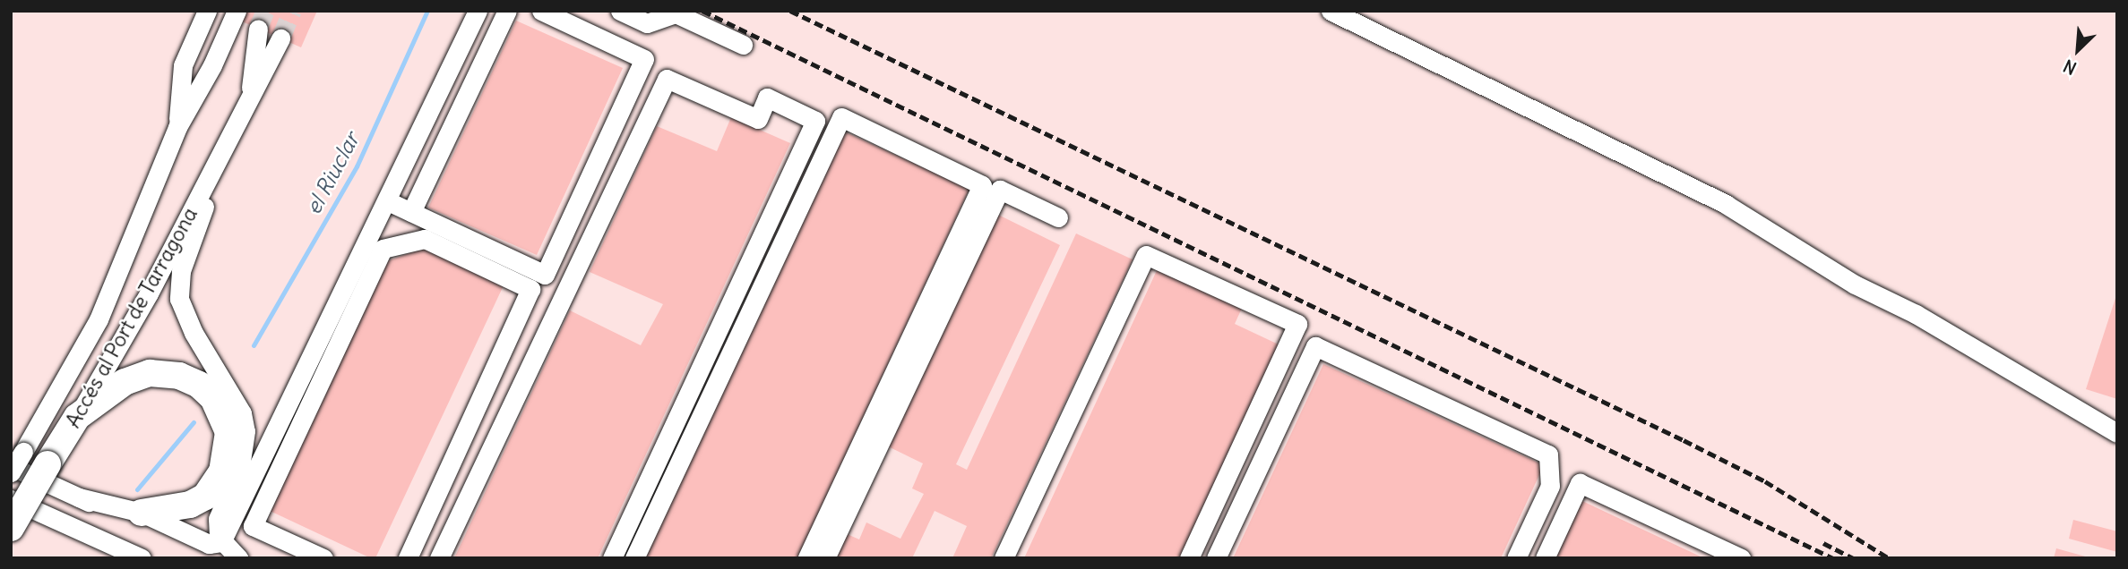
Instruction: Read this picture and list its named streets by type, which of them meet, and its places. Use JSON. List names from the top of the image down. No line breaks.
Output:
{"streets":{"highway":["Accés al Port de Tarragona"]},"water":["el Riuclar"],"north":"bottom left"}
